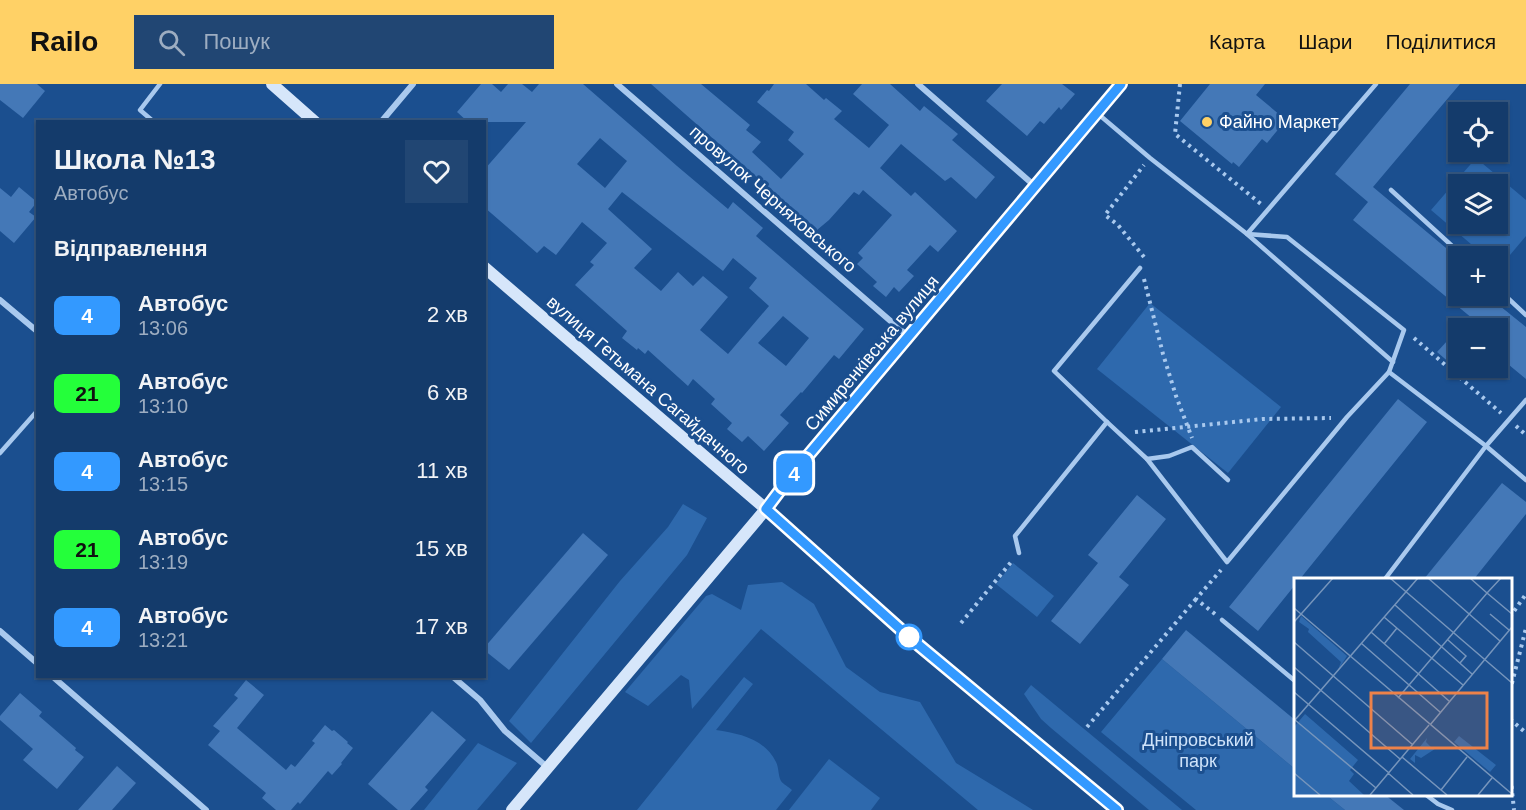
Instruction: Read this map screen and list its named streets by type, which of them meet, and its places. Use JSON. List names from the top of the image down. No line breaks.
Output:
{"streets":{"main road":["Симиренківська вулиця","вулиця Гетьмана Сагайдачного"],"street":["провулок Черняховського"]},"crossings":[["провулок Черняховського","Симиренківська вулиця"],["Симиренківська вулиця","вулиця Гетьмана Сагайдачного"]],"parks":["Дніпровський парк"],"places":["Файно Маркет"],"lines":["bus line 4"],"page":{"header":"Railo","search":"Пошук","nav":["Карта","Шари","Поділитися"],"on_map":"4","map_buttons":["+","−"],"heading":[["Школа №13","Автобус"],"Відправлення"],"list":[{"mark":"4","name":"Автобус","note":"13:06","value":"2 хв"},{"mark":"21","name":"Автобус","note":"13:10","value":"6 хв"},{"mark":"4","name":"Автобус","note":"13:15","value":"11 хв"},{"mark":"21","name":"Автобус","note":"13:19","value":"15 хв"},{"mark":"4","name":"Автобус","note":"13:21","value":"17 хв"}]}}
